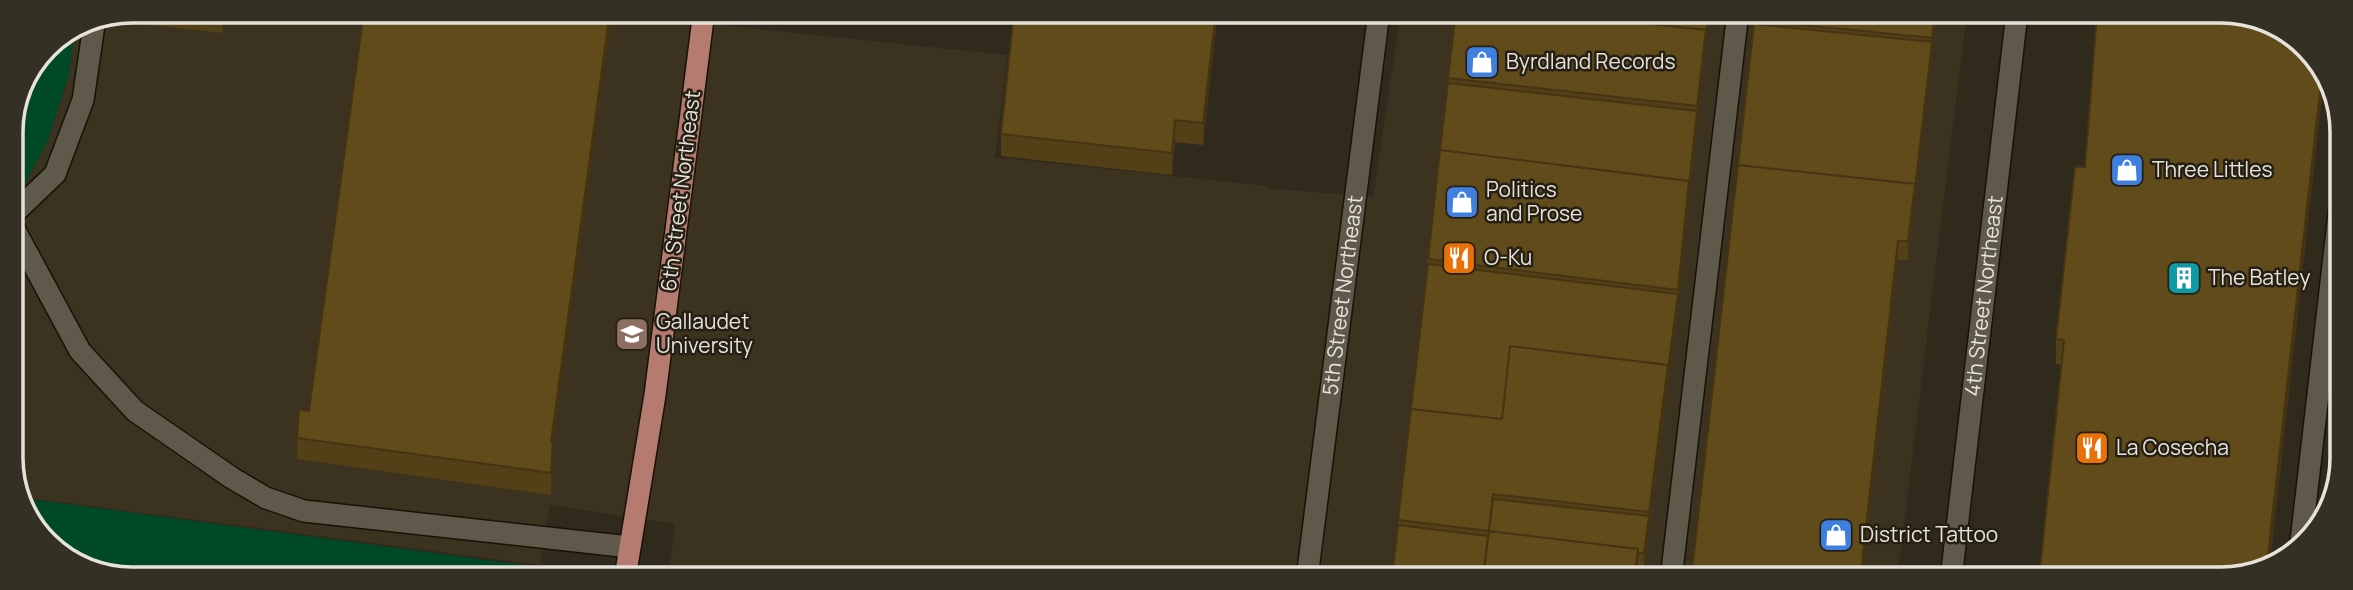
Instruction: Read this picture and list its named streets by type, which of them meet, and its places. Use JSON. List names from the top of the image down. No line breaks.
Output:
{"streets":{"main road":["6th Street Northeast"],"street":["5th Street Northeast","4th Street Northeast"]},"places":{"shop":["Byrdland Records","Three Littles","Politics and Prose","District Tattoo"],"restaurant":["O-Ku","La Cosecha"],"building":["The Batley"],"school or university":["Gallaudet University"]}}
